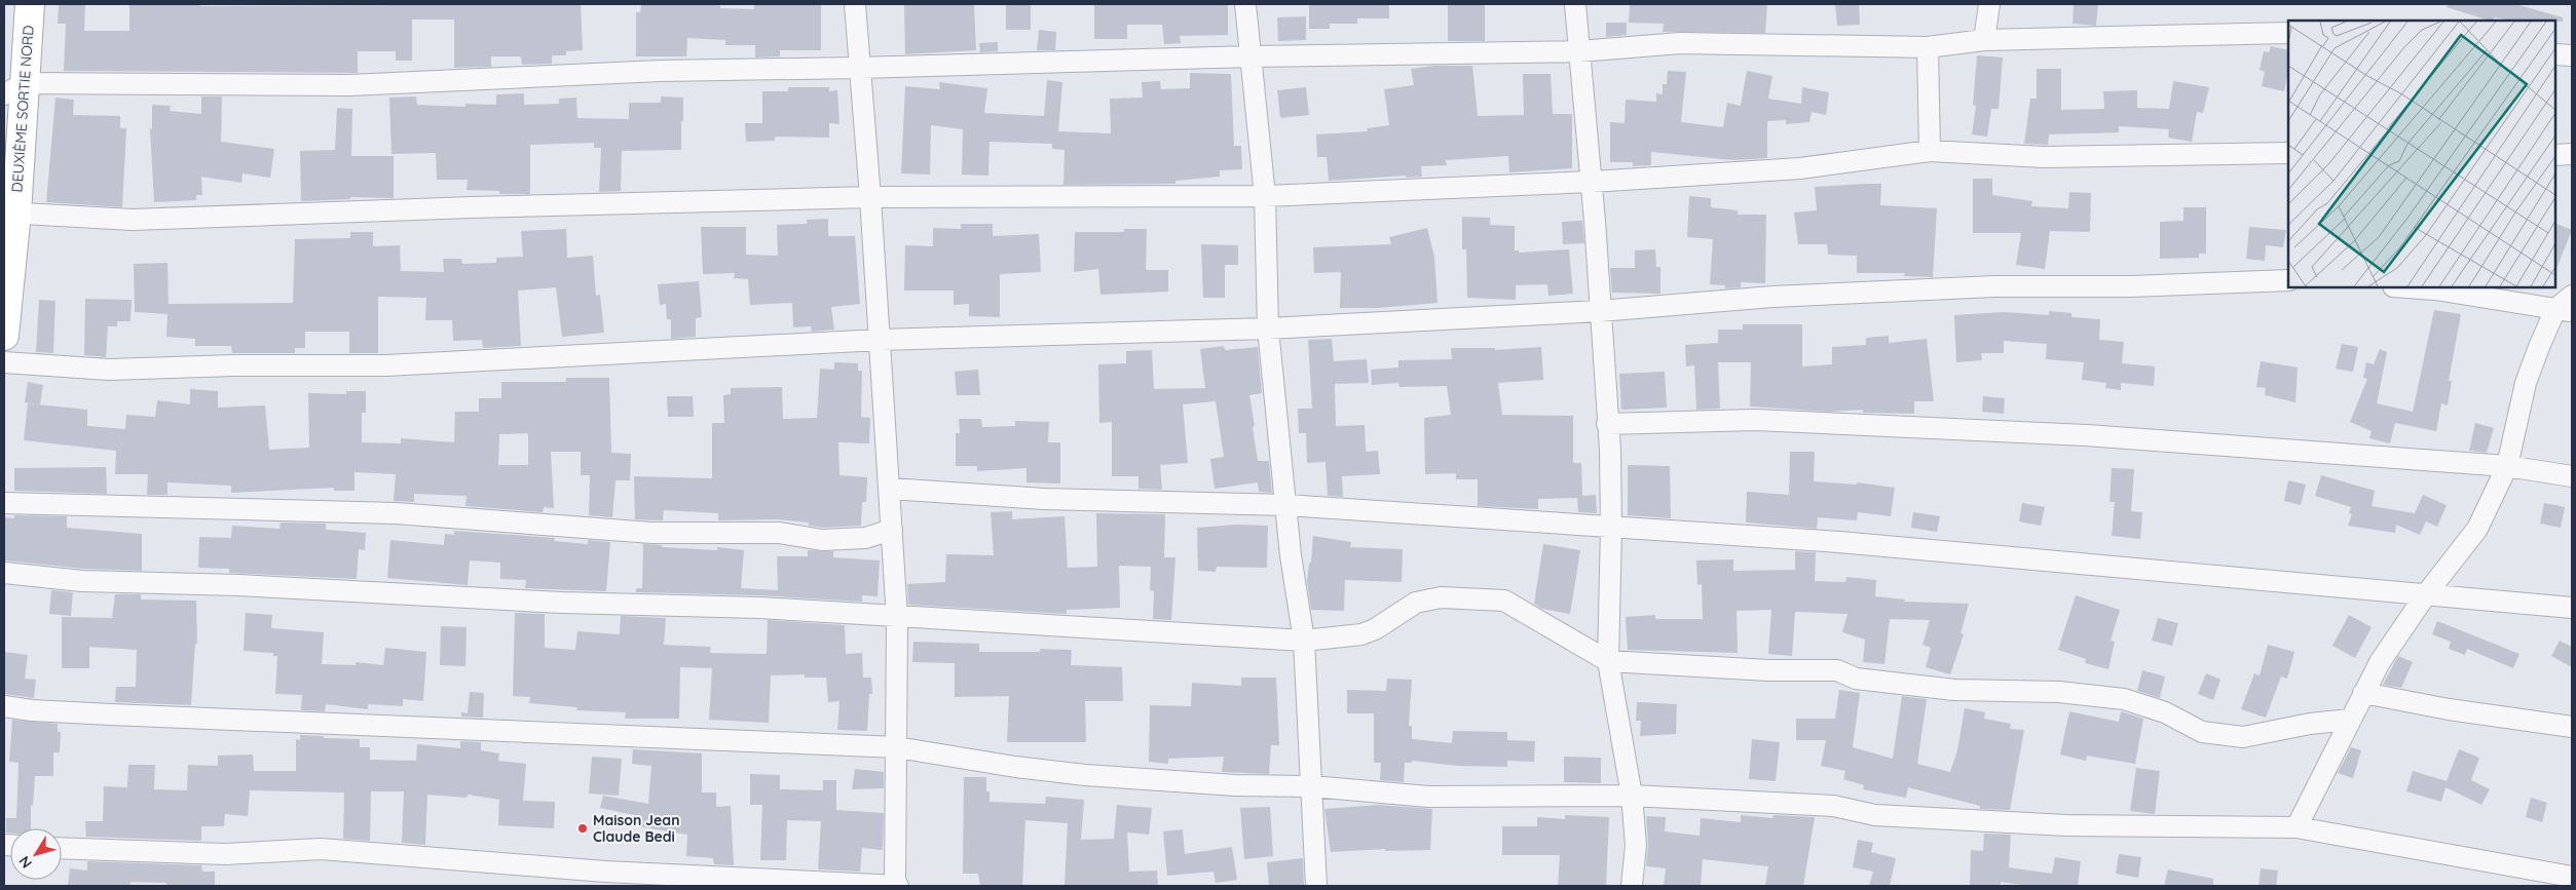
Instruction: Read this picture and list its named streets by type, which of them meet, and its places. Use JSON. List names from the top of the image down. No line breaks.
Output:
{"streets":{"main road":["DEUXIÈME SORTIE NORD"]},"places":["Maison Jean Claude Bedi"],"north":"bottom left"}
